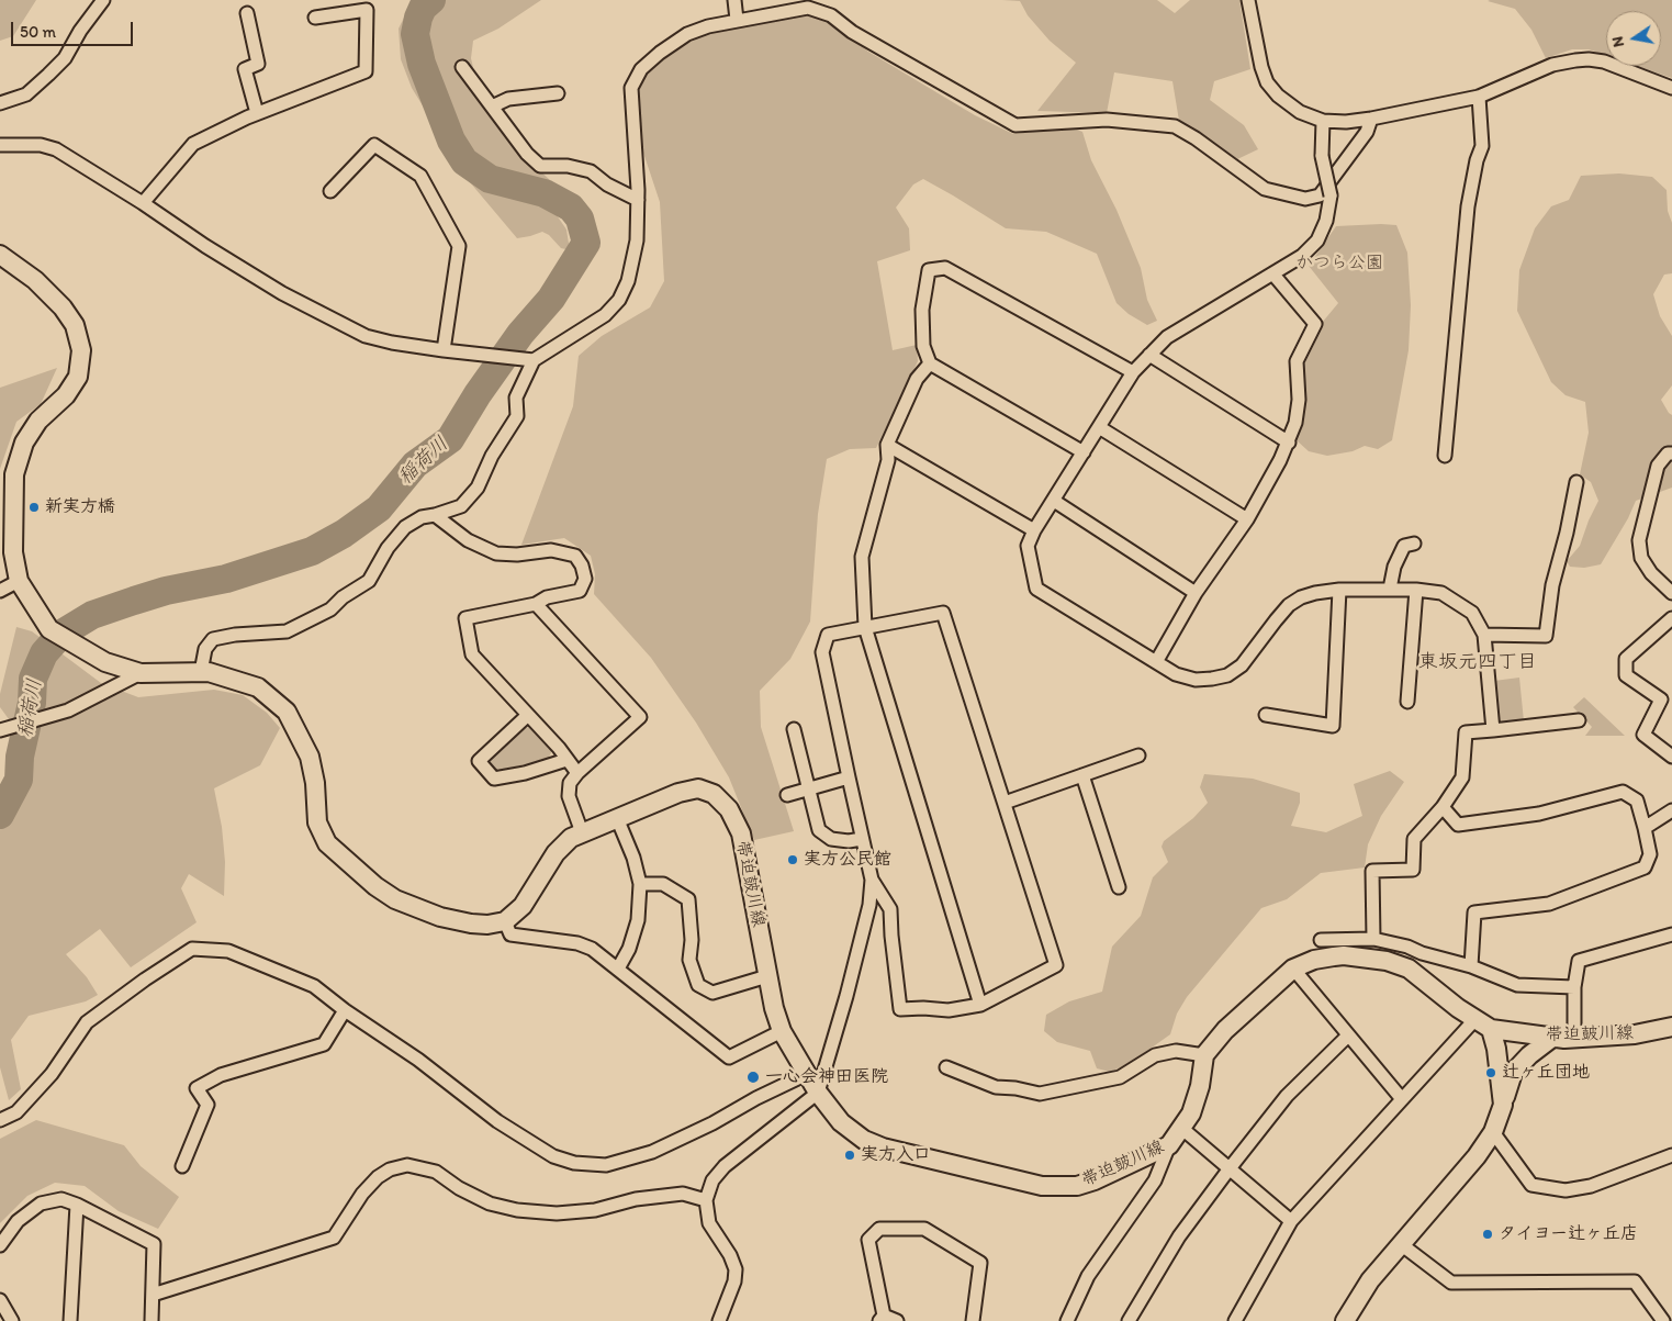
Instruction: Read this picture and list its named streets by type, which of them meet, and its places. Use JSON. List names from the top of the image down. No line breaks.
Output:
{"streets":{"street":["帯迫皷川線"]},"districts":["東坂元四丁目"],"water":["稲荷川"],"parks":["かつら公園"],"places":["新実方橋","実方公民館","辻ヶ丘団地","一心会神田医院","実方入口","タイヨー辻ヶ丘店"],"scale_bar":"50 m","north":"left"}
